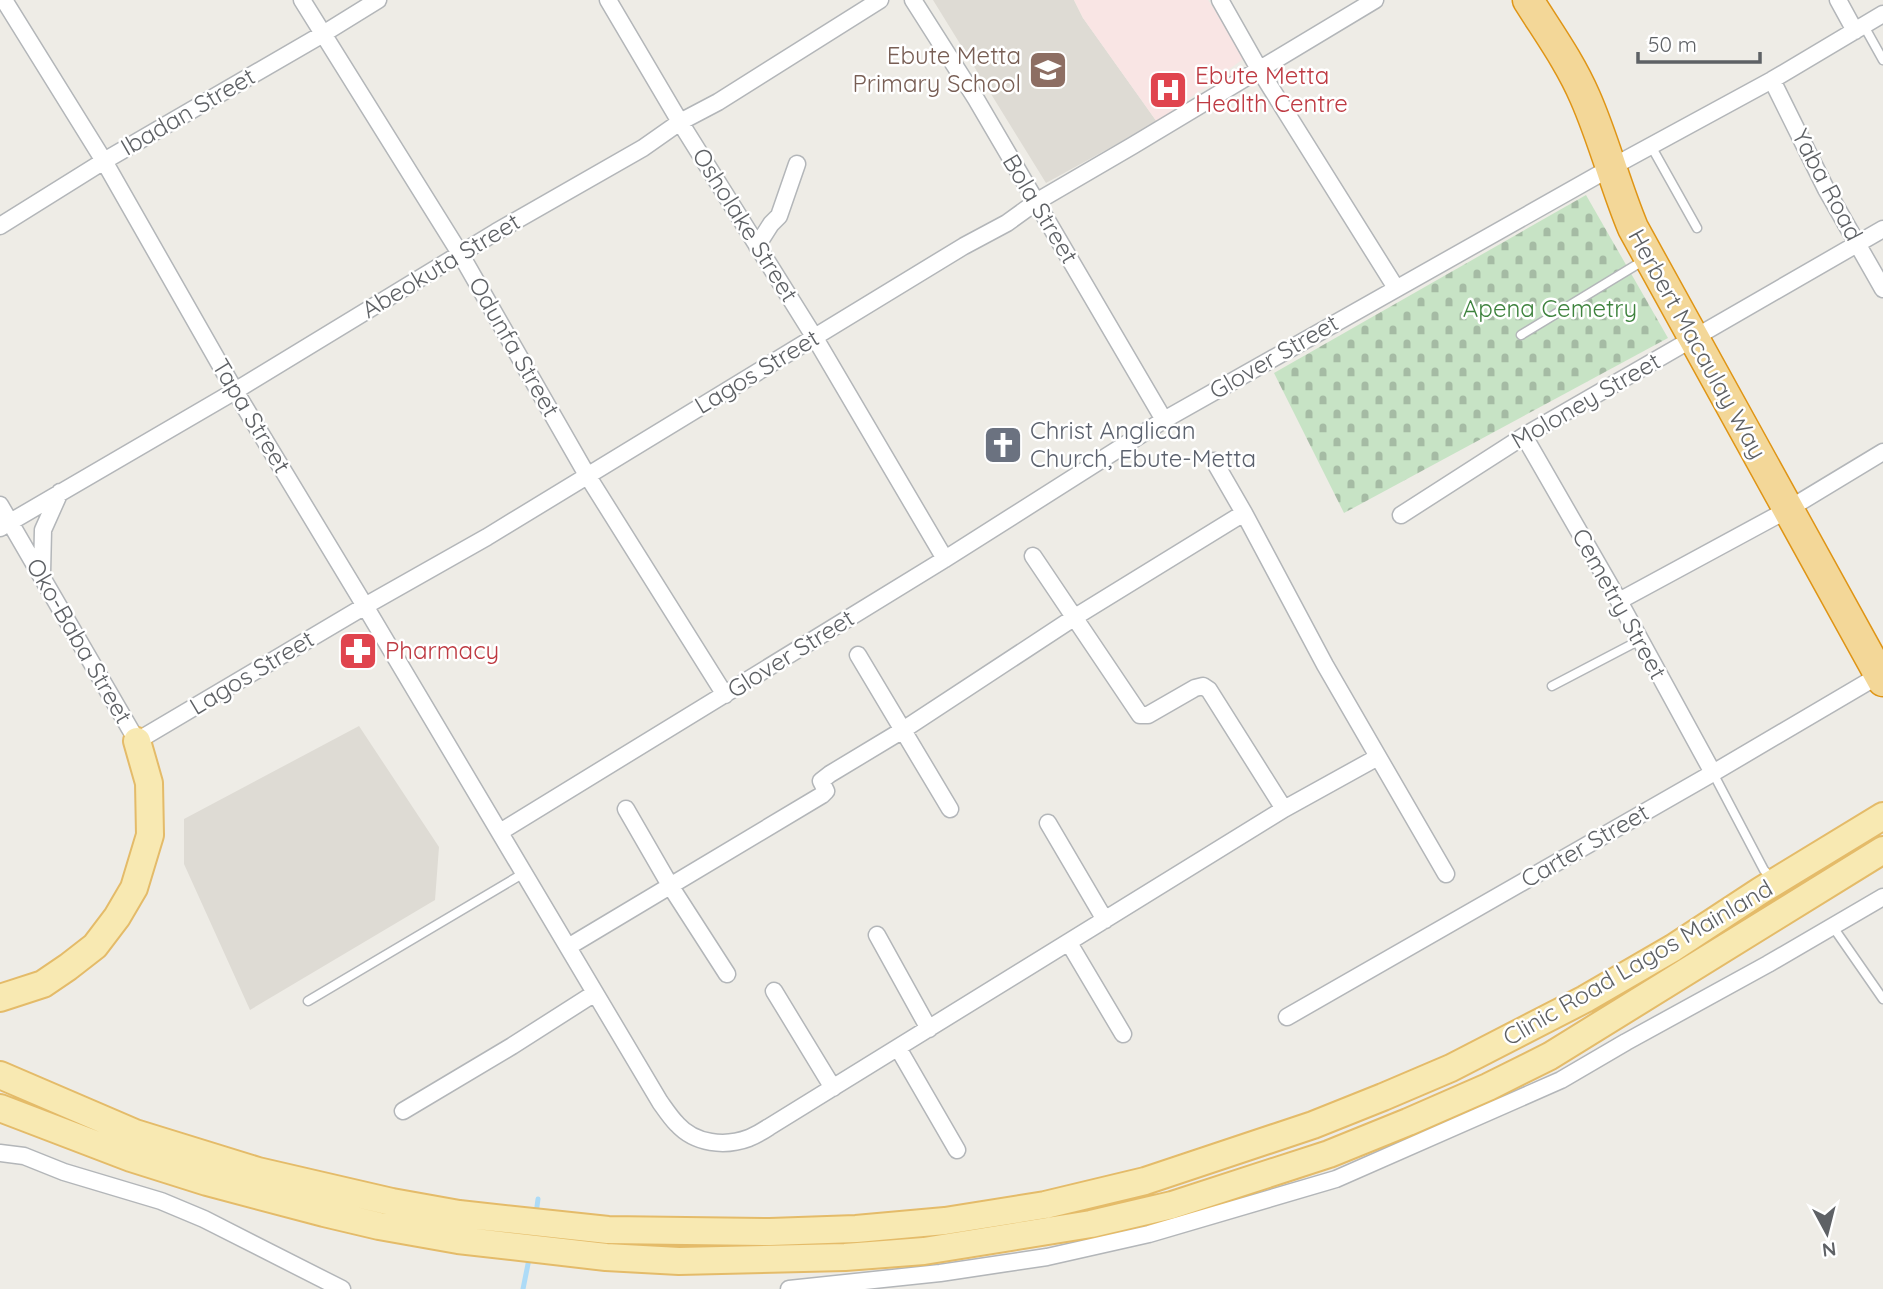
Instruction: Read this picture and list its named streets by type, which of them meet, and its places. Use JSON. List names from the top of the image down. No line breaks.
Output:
{"streets":{"highway":["Herbert Macaulay Way"],"main road":["Clinic Road Lagos Mainland"],"street":["Ibadan Street","Yaba Road","Bola Street","Osholake Street","Abeokuta Street","Odunfa Street","Glover Street","Lagos Street","Moloney Street","Tapa Street","Cemetry Street","Oko-Baba Street","Carter Street"]},"crossings":[["Ibadan Street","Odunfa Street"],["Ibadan Street","Tapa Street"],["Yaba Road","Glover Street"],["Yaba Road","Moloney Street"],["Bola Street","Glover Street"],["Bola Street","Lagos Street"],["Osholake Street","Abeokuta Street"],["Osholake Street","Glover Street"],["Osholake Street","Lagos Street"],["Abeokuta Street","Odunfa Street"],["Abeokuta Street","Tapa Street"],["Abeokuta Street","Oko-Baba Street"],["Herbert Macaulay Way","Glover Street"],["Herbert Macaulay Way","Moloney Street"],["Herbert Macaulay Way","Carter Street"],["Odunfa Street","Glover Street"],["Odunfa Street","Lagos Street"],["Glover Street","Tapa Street"],["Lagos Street","Tapa Street"],["Lagos Street","Oko-Baba Street"],["Moloney Street","Cemetry Street"],["Cemetry Street","Carter Street"]],"parks":["Apena Cemetry"],"places":{"school or university":["Ebute Metta Primary School"],"hospital":["Ebute Metta Health Centre"],"church":["Christ Anglican Church, Ebute-Metta"],"pharmacy":["Pharmacy"]},"scale_bar":"50 m","north":"bottom"}
